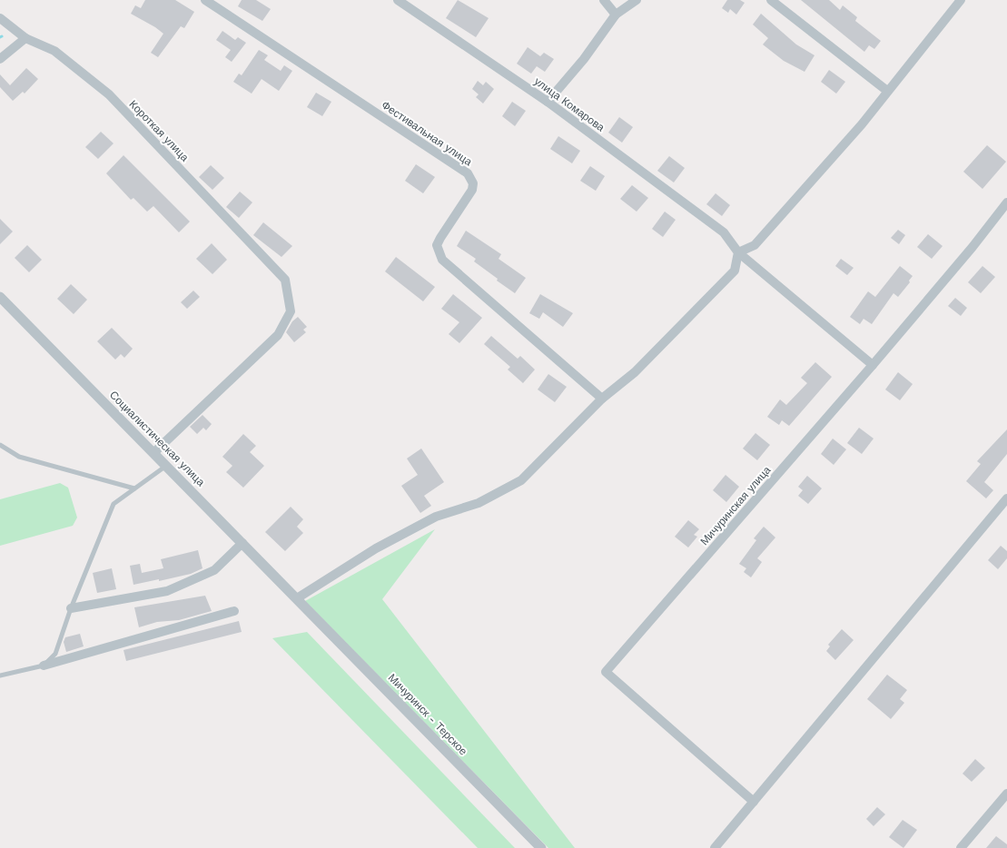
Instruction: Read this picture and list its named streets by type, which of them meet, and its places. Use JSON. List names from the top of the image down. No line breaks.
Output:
{"streets":{"street":["улица Комарова","Короткая улица","Фестивальная улица","Социалистическая улица","Мичуринская улица","Мичуринск - Терское"]},"crossings":[["улица Комарова","Мичуринская улица"],["Короткая улица","Социалистическая улица"],["Социалистическая улица","Мичуринск - Терское"]]}
